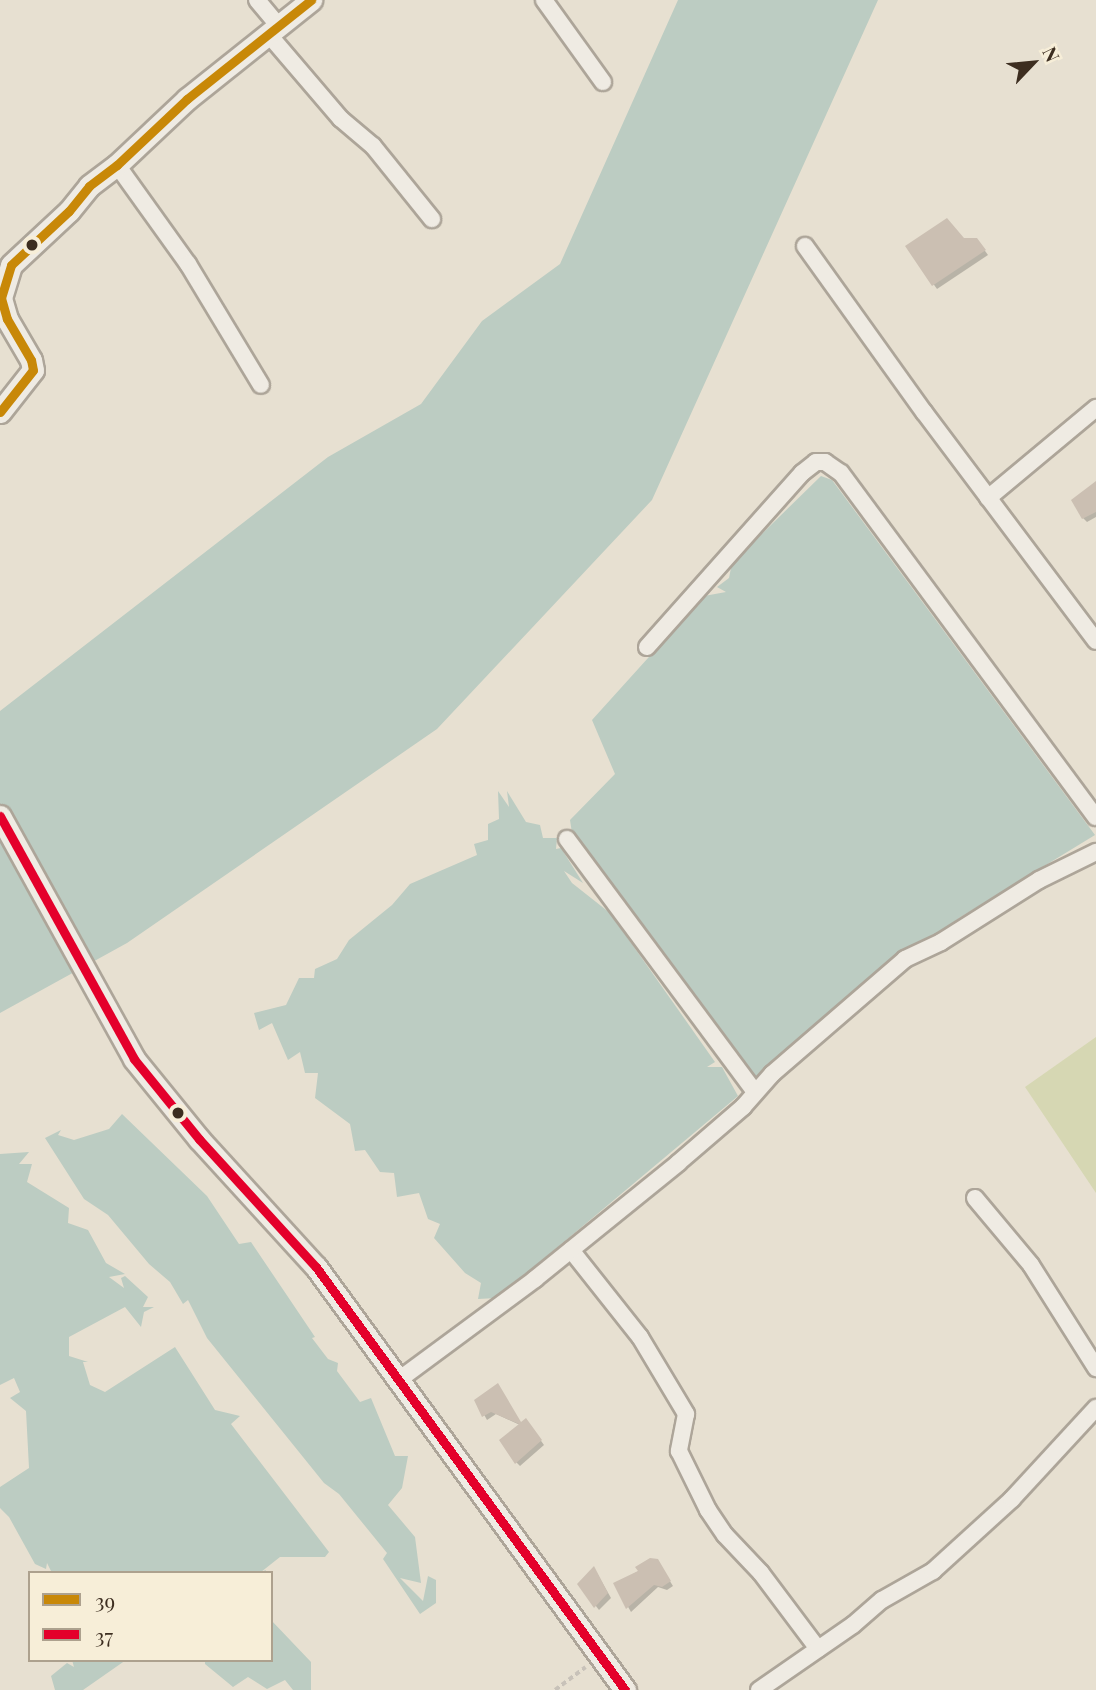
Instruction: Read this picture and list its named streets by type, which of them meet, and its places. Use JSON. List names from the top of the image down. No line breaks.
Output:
{"lines":["transit line 39","transit line 37"],"legend":["39","37"],"north":"top right"}
